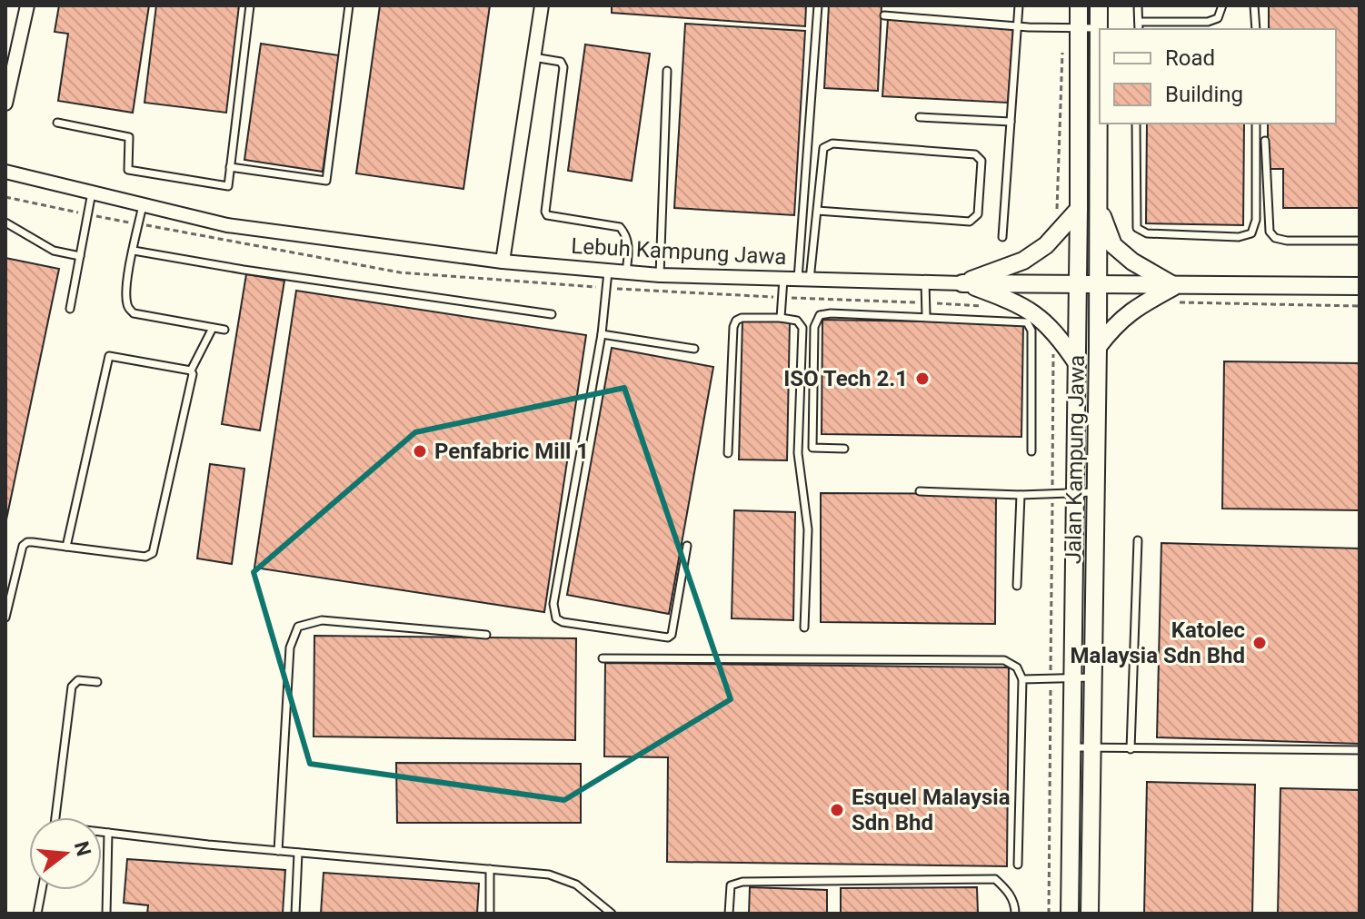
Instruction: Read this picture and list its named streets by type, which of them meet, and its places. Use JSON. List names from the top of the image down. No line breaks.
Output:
{"streets":{"street":["Lebuh Kampung Jawa","Jalan Kampung Jawa"]},"crossings":[["Lebuh Kampung Jawa","Jalan Kampung Jawa"]],"places":["ISO Tech 2.1","Penfabric Mill 1","Katolec Malaysia Sdn Bhd","Esquel Malaysia Sdn Bhd"],"legend":["Road","Building"],"north":"right"}
